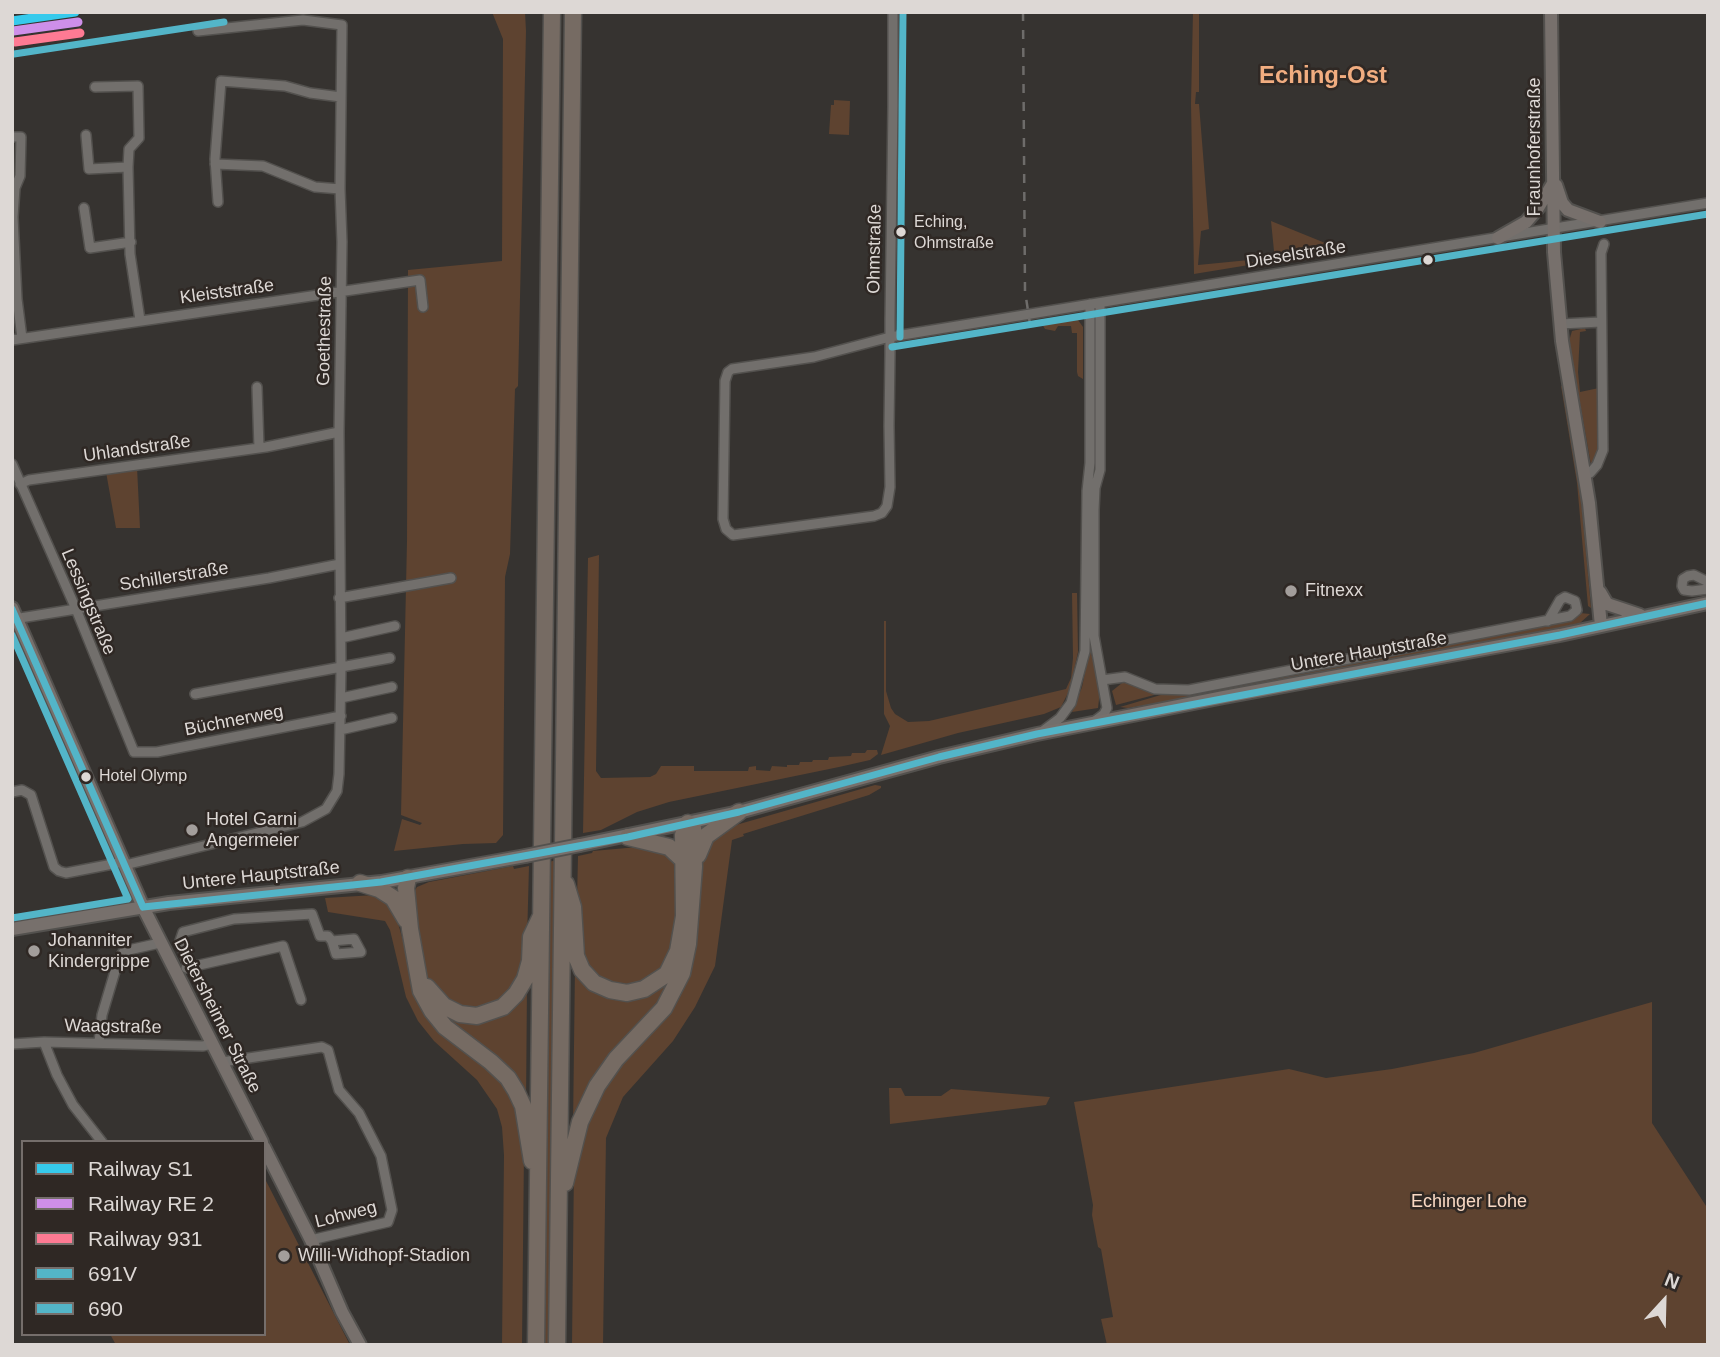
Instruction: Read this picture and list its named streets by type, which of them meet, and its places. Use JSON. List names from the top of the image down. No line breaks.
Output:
{"streets":{"main road":["Fraunhoferstraße","Untere Hauptstraße","Dietersheimer Straße"],"street":["Ohmstraße","Dieselstraße","Kleiststraße","Goethestraße","Uhlandstraße","Schillerstraße","Lessingstraße","Büchnerweg","Waagstraße","Lohweg"]},"crossings":[["Fraunhoferstraße","Dieselstraße"],["Fraunhoferstraße","Untere Hauptstraße"],["Ohmstraße","Dieselstraße"],["Kleiststraße","Goethestraße"],["Goethestraße","Uhlandstraße"],["Goethestraße","Schillerstraße"],["Goethestraße","Büchnerweg"],["Goethestraße","Dietersheimer Straße"],["Uhlandstraße","Lessingstraße"],["Schillerstraße","Lessingstraße"],["Schillerstraße","Dietersheimer Straße"],["Lessingstraße","Büchnerweg"],["Untere Hauptstraße","Dietersheimer Straße"],["Dietersheimer Straße","Waagstraße"],["Dietersheimer Straße","Lohweg"]],"districts":["Eching-Ost"],"parks":["Echinger Lohe"],"places":["Eching, Ohmstraße","Fitnexx","Hotel Olymp","Hotel Garni Angermeier","Johanniter Kindergrippe","Willi-Widhopf-Stadion"],"lines":["rail line S1","transit line 690","rail line 931","transit line 691V"],"legend":["Railway S1","Railway RE 2","Railway 931","691V","690"],"north":"top"}
